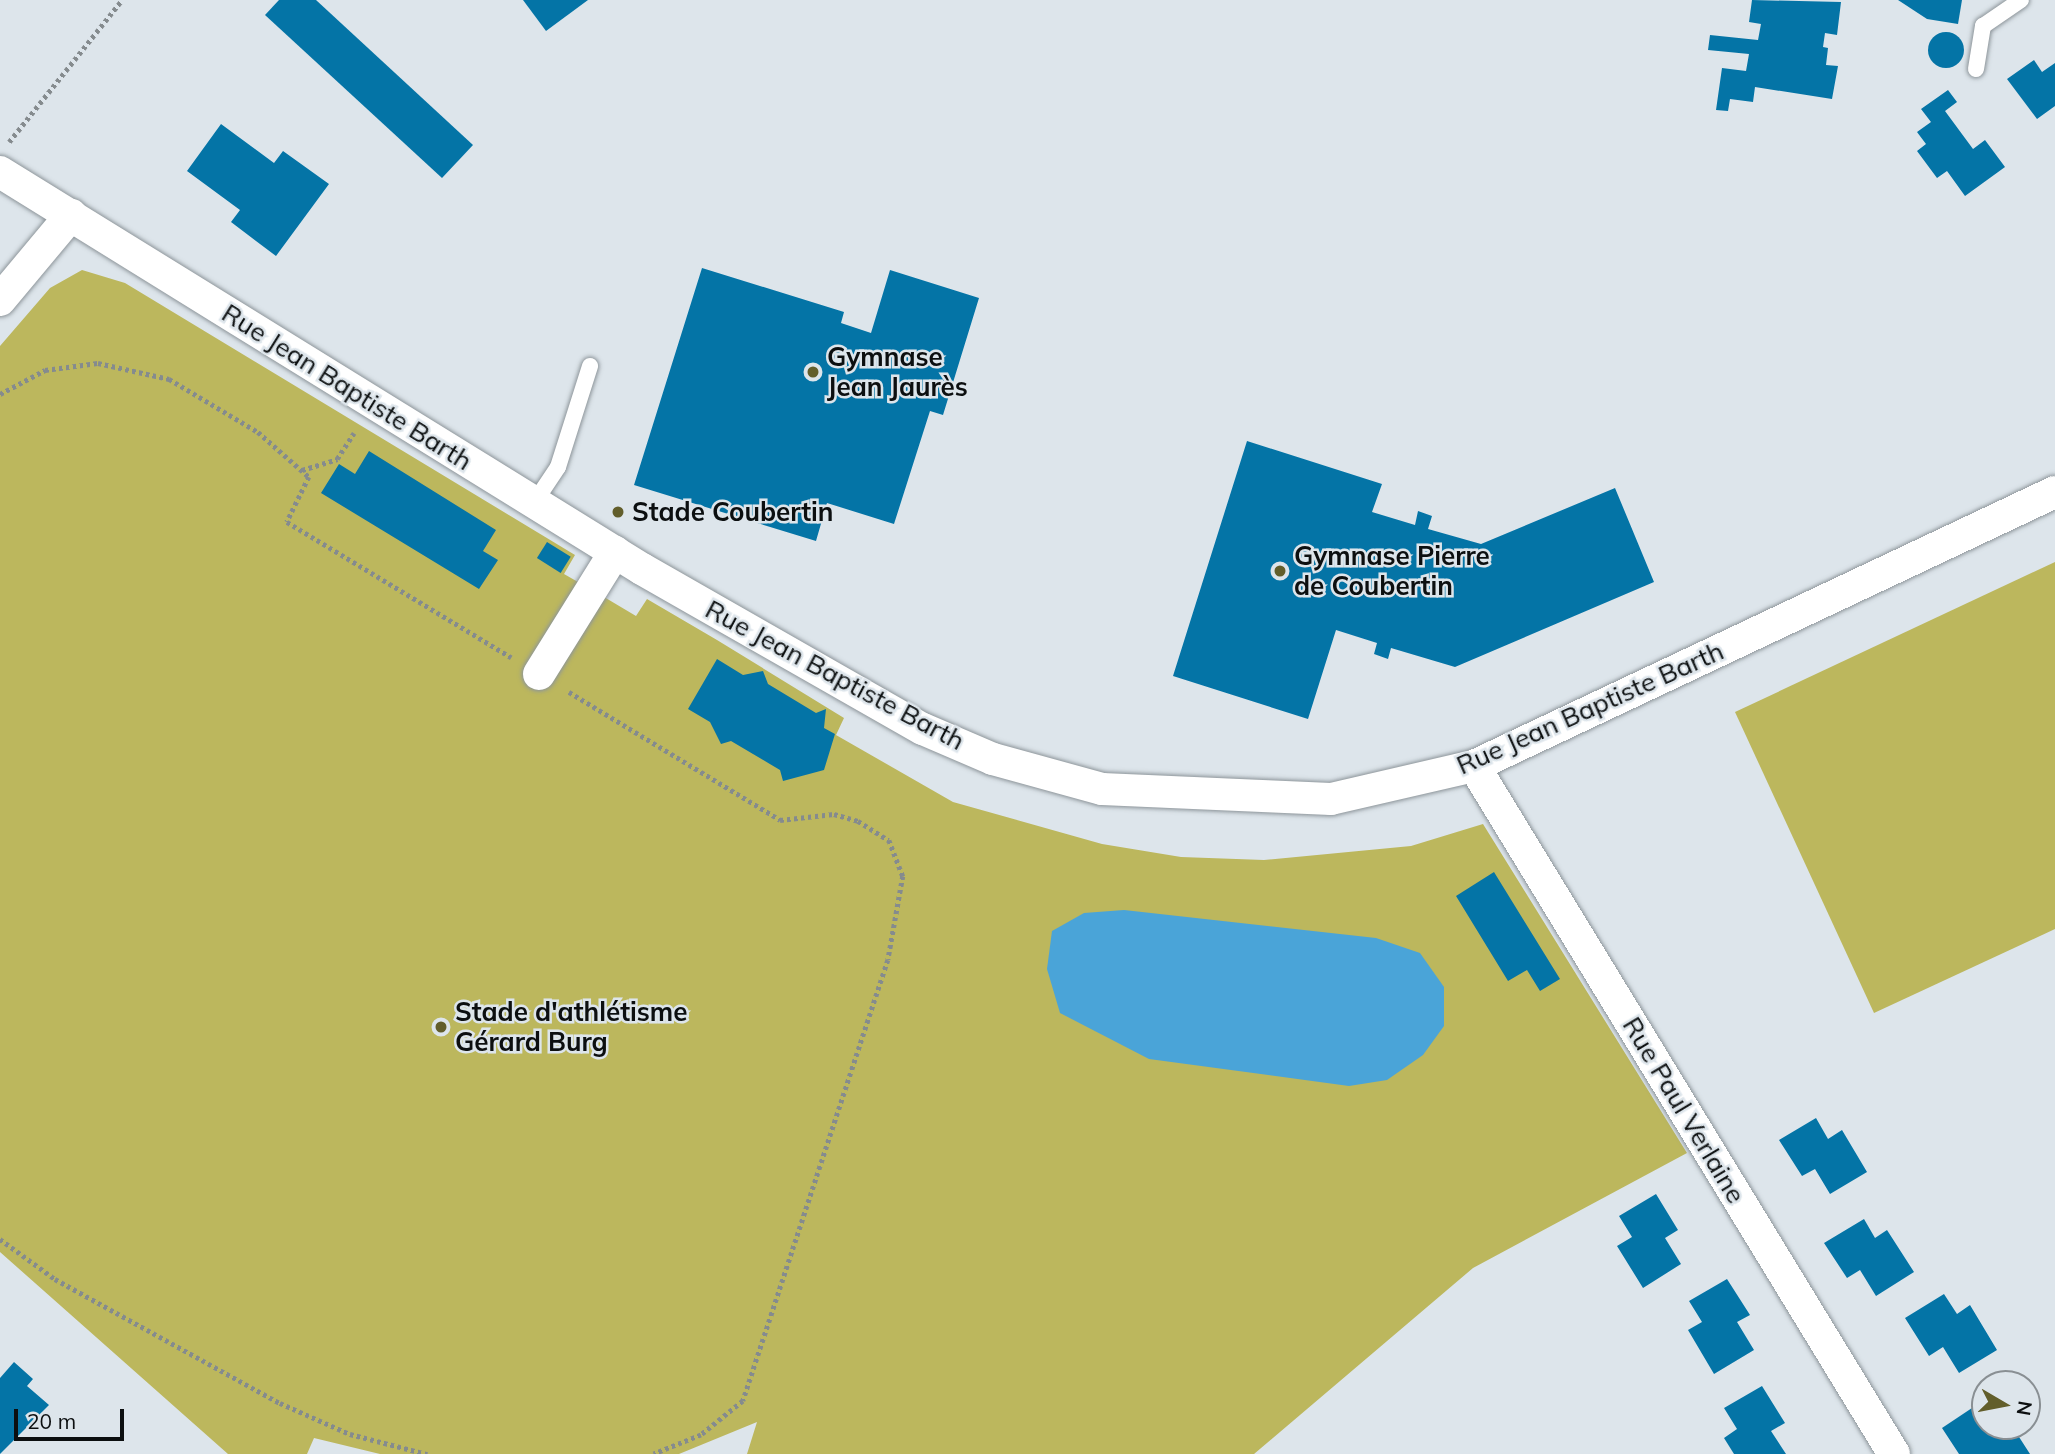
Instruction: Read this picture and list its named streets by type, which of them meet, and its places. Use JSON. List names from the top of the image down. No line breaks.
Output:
{"streets":{"street":["Rue Jean Baptiste Barth","Rue Paul Verlaine"]},"crossings":[["Rue Jean Baptiste Barth","Rue Paul Verlaine"]],"places":["Gymnase Jean Jaurès","Stade Coubertin","Gymnase Pierre de Coubertin","Stade d'athlétisme Gérard Burg"],"scale_bar":"20 m","north":"right"}
